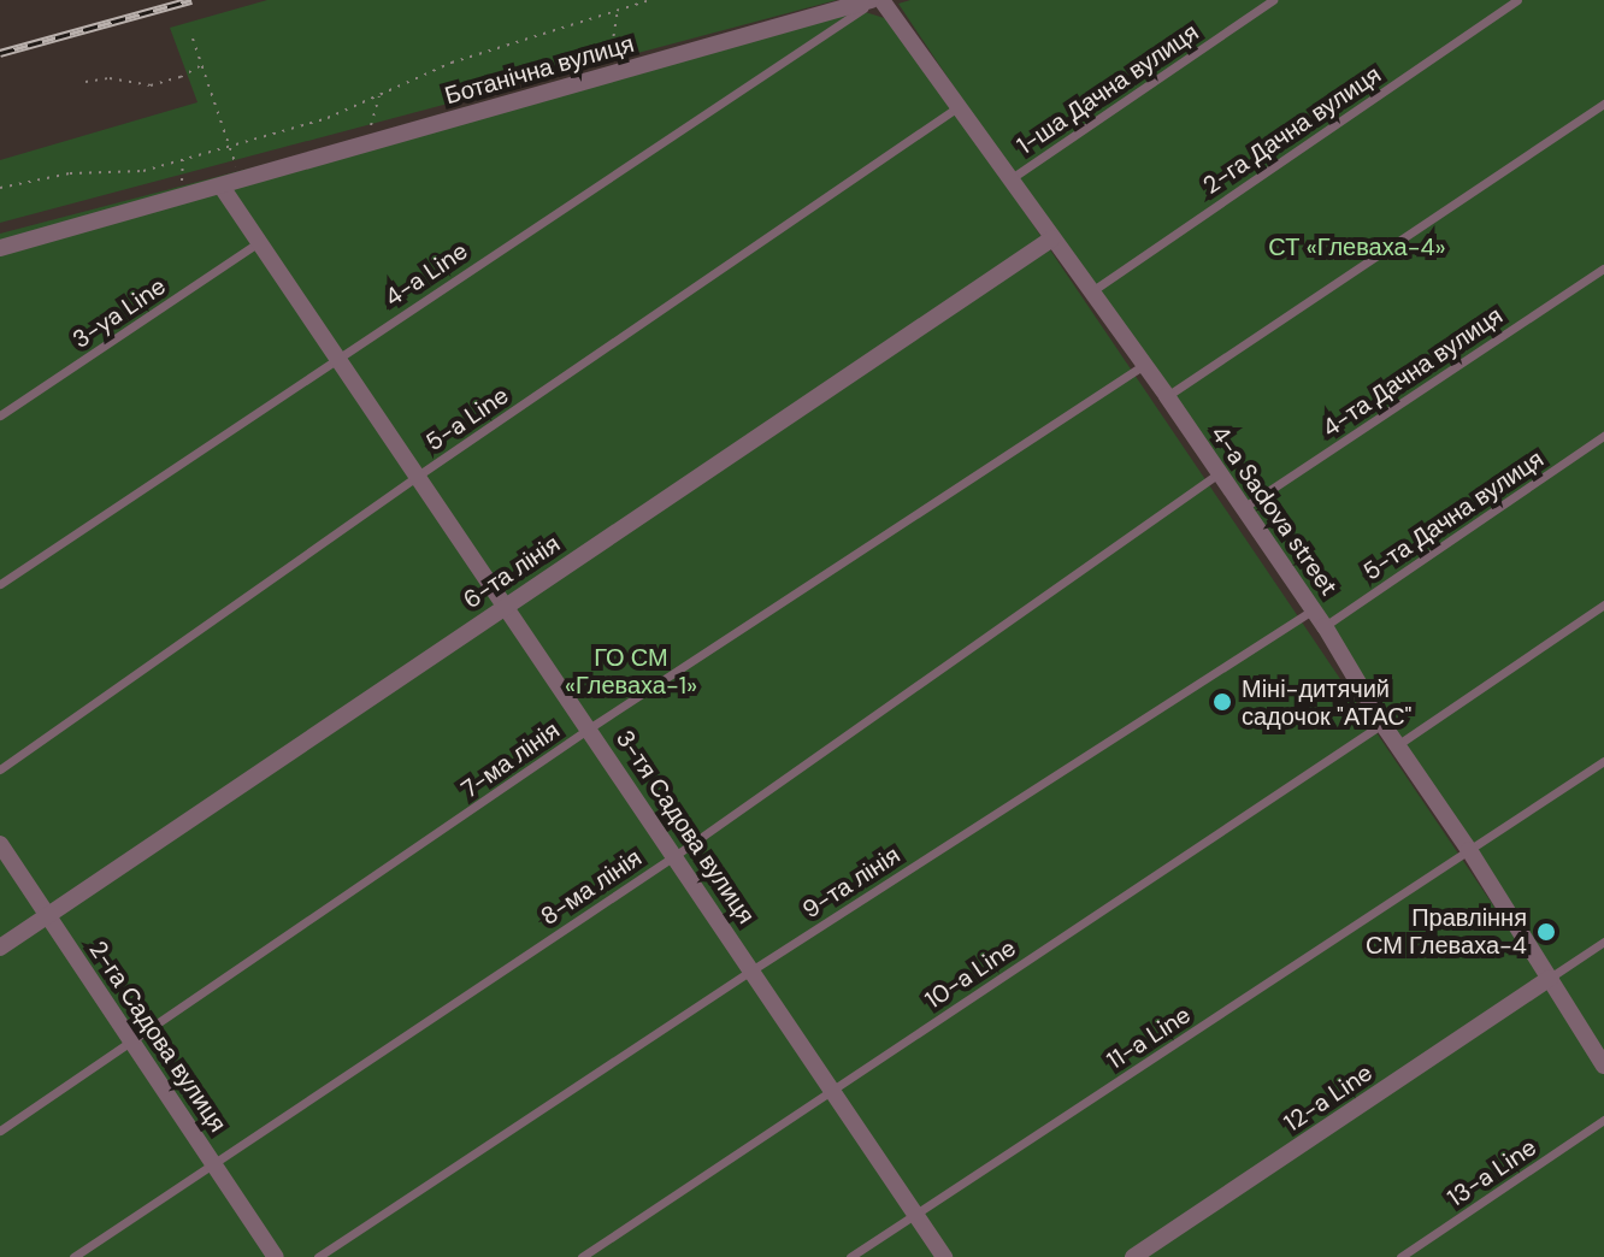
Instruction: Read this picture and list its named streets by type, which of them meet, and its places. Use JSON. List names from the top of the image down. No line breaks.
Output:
{"streets":{"street":["Ботанічна вулиця","4-a Sadova street","6-та лінія","3-тя Садова вулиця","2-га Садова вулиця","12-a Line"],"lane":["1-ша Дачна вулиця","2-га Дачна вулиця","4-a Line","3-ya Line","4-та Дачна вулиця","5-a Line","5-та Дачна вулиця","7-ма лінія","9-та лінія","8-ма лінія","10-a Line","11-a Line","13-a Line"]},"crossings":[["Ботанічна вулиця","4-a Line"],["Ботанічна вулиця","4-a Sadova street"],["Ботанічна вулиця","3-тя Садова вулиця"],["1-ша Дачна вулиця","4-a Sadova street"],["2-га Дачна вулиця","4-a Sadova street"],["4-a Line","4-a Sadova street"],["4-a Line","3-тя Садова вулиця"],["3-ya Line","3-тя Садова вулиця"],["4-та Дачна вулиця","4-a Sadova street"],["5-a Line","4-a Sadova street"],["5-a Line","3-тя Садова вулиця"],["4-a Sadova street","5-та Дачна вулиця"],["4-a Sadova street","6-та лінія"],["4-a Sadova street","7-ма лінія"],["4-a Sadova street","9-та лінія"],["4-a Sadova street","8-ма лінія"],["4-a Sadova street","10-a Line"],["4-a Sadova street","11-a Line"],["4-a Sadova street","12-a Line"],["6-та лінія","3-тя Садова вулиця"],["6-та лінія","2-га Садова вулиця"],["7-ма лінія","3-тя Садова вулиця"],["7-ма лінія","2-га Садова вулиця"],["3-тя Садова вулиця","9-та лінія"],["3-тя Садова вулиця","8-ма лінія"],["3-тя Садова вулиця","10-a Line"],["3-тя Садова вулиця","11-a Line"],["8-ма лінія","2-га Садова вулиця"]],"parks":["СТ «Глеваха-4»","ГО СМ «Глеваха-1»"],"places":["Міні-дитячий садочок \"АТАС\"","Правління СМ Глеваха-4"]}
